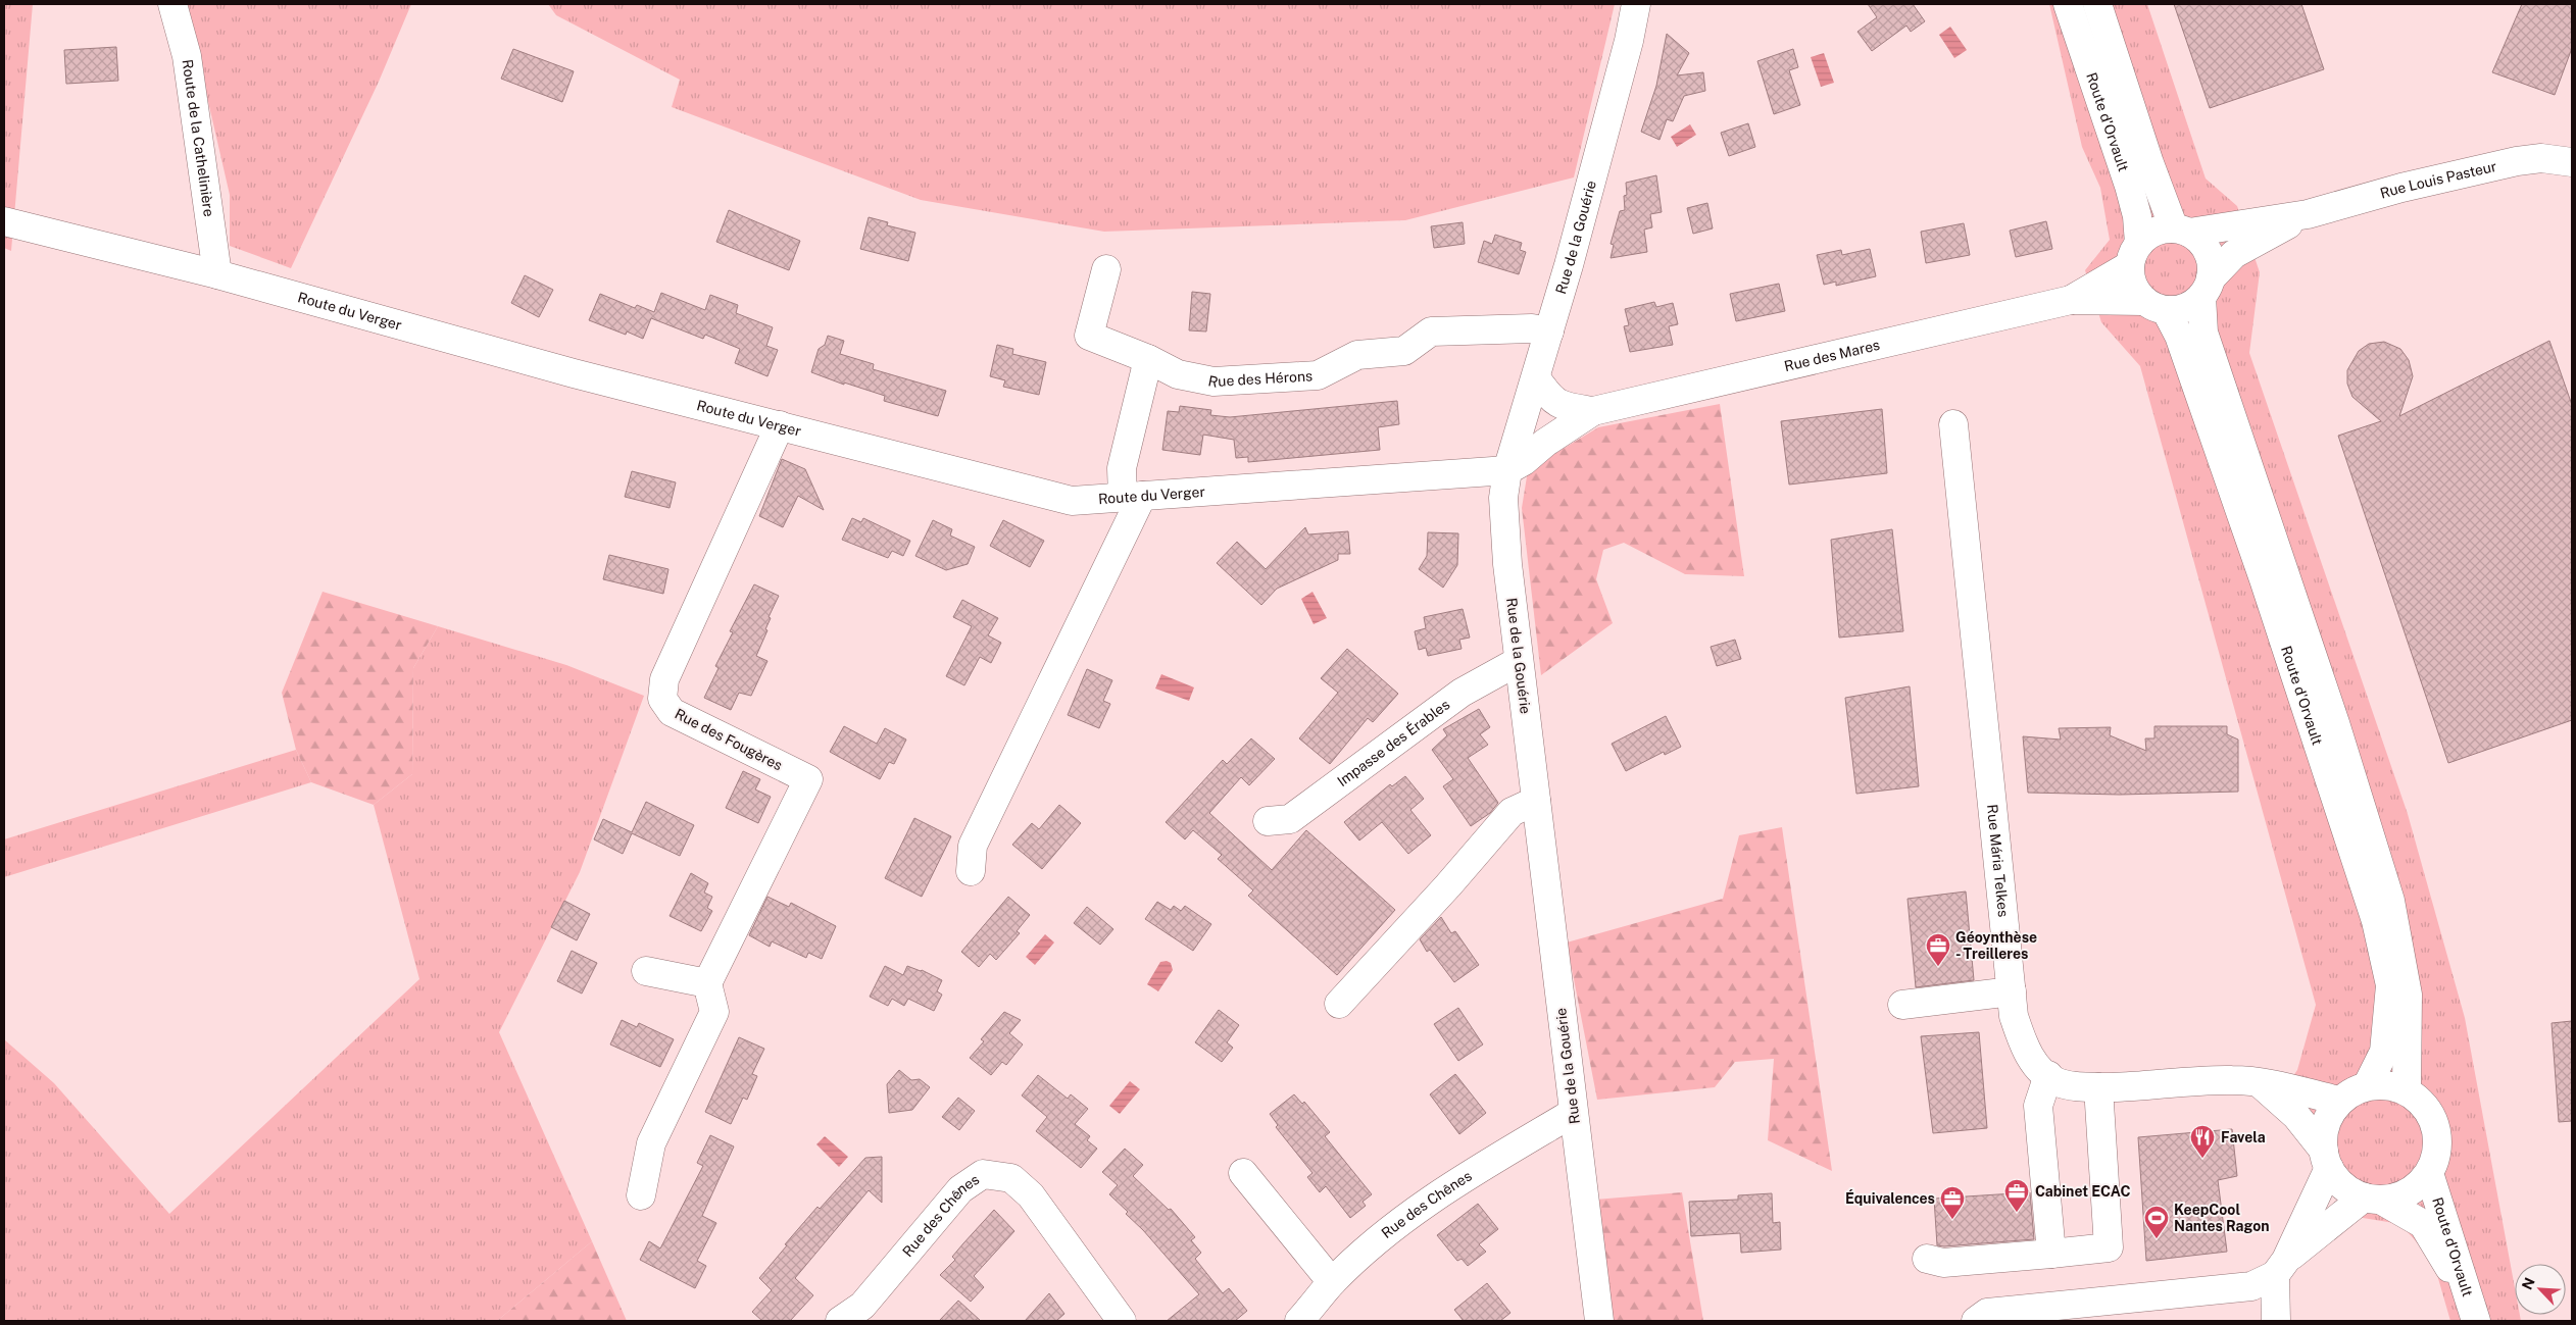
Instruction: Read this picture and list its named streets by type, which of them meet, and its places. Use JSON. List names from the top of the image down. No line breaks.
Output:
{"streets":{"street":["Route d'Orvault","Route de la Cathelinière","Rue Louis Pasteur","Rue de la Gouérie","Route du Verger","Rue des Mares","Rue des Hérons","Rue des Fougères","Impasse des Érables","Rue Mária Telkes","Rue des Chênes"]},"crossings":[["Route d'Orvault","Rue Louis Pasteur"],["Route d'Orvault","Rue des Mares"],["Route d'Orvault","Rue Mária Telkes"],["Route de la Cathelinière","Route du Verger"],["Rue Louis Pasteur","Rue des Mares"],["Rue de la Gouérie","Route du Verger"],["Rue de la Gouérie","Rue des Mares"],["Rue de la Gouérie","Rue des Hérons"],["Rue de la Gouérie","Impasse des Érables"],["Rue de la Gouérie","Rue des Chênes"],["Route du Verger","Rue des Mares"],["Route du Verger","Rue des Fougères"]],"places":{"office":["Géoynthèse - Treilleres","Cabinet ECAC","Équivalences"],"restaurant":["Favela"],"sports":["KeepCool Nantes Ragon"]},"north":"top left"}
